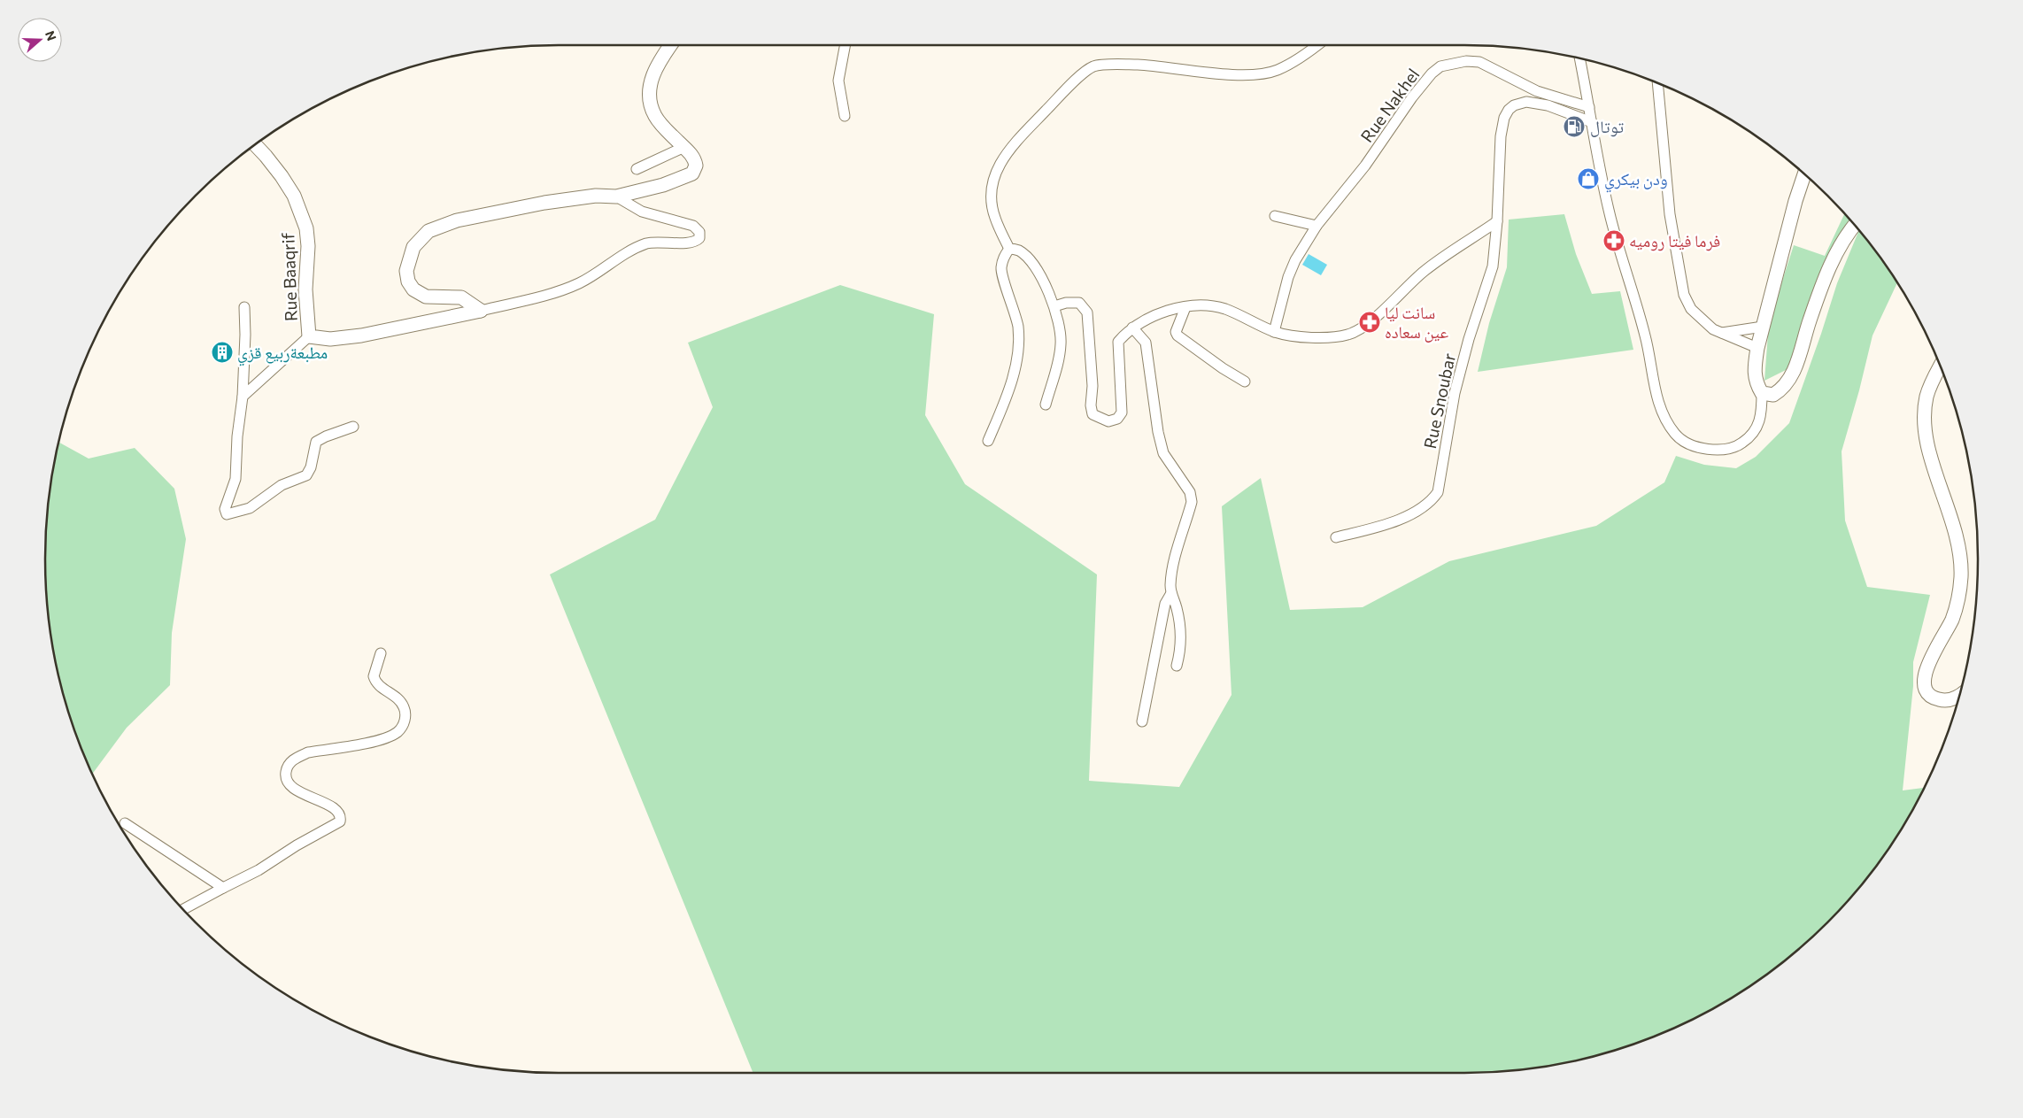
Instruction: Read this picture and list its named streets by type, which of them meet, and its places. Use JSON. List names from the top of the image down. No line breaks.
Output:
{"streets":{"street":["Rue Nakhel","Rue Baaqrif","Rue Snoubar"]},"places":{"fuel station":["توتال"],"shop":["ودن بيكري"],"pharmacy":["فرما فيتا روميه","سانت ليا عين سعاده"],"building":["مطبعةربيع قزي"]},"north":"right"}
